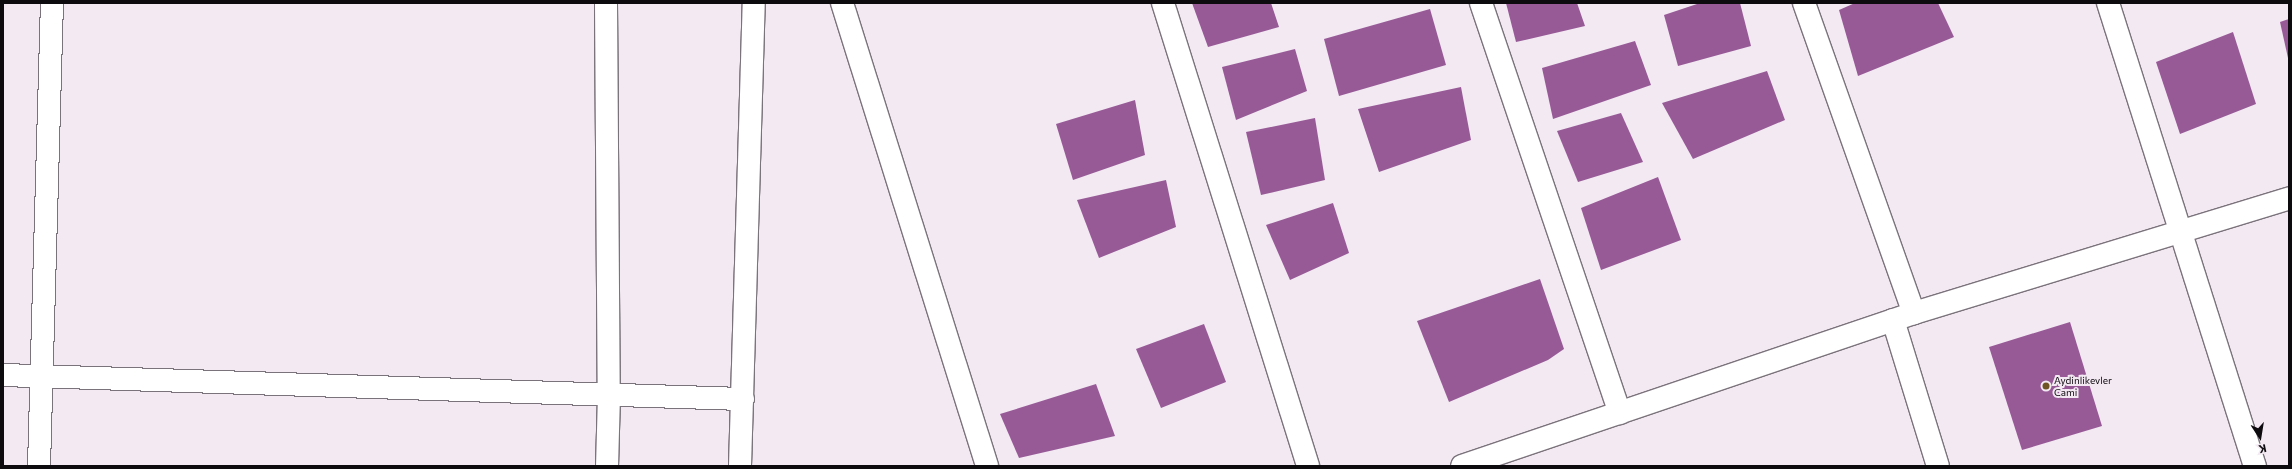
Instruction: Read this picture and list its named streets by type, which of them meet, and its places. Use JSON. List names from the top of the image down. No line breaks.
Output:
{"places":["Aydinlikevler Cami"],"north":"bottom"}
